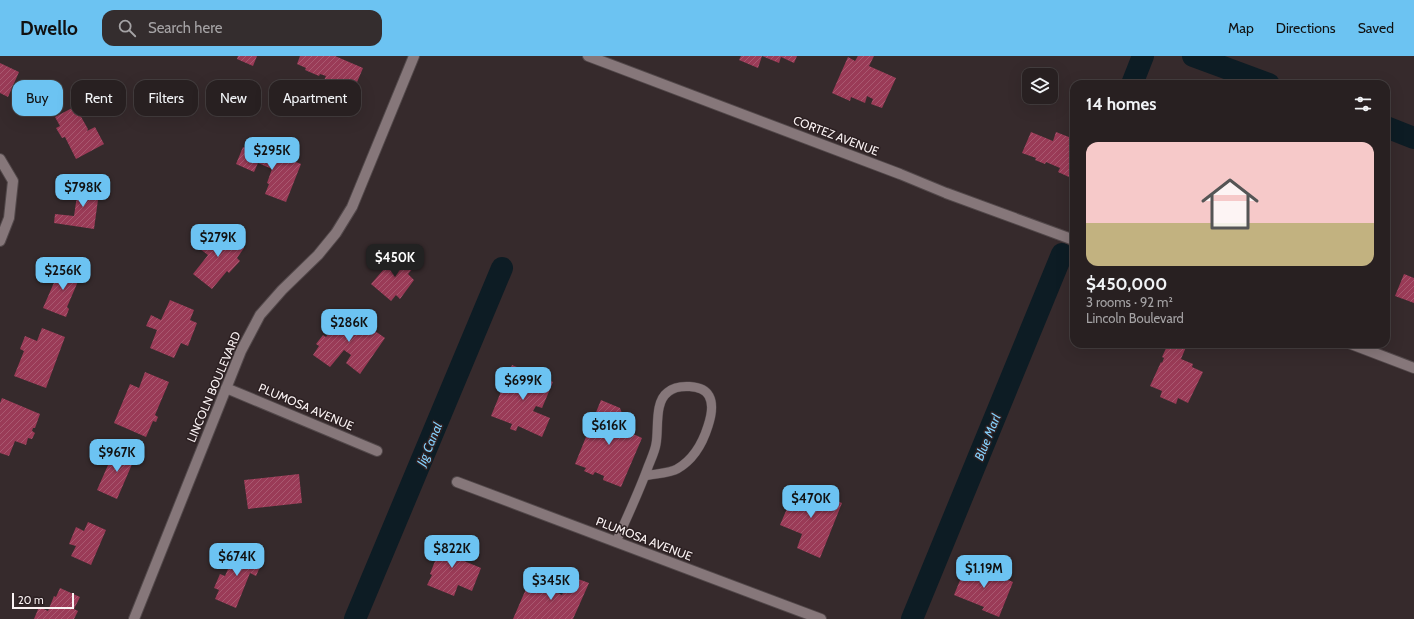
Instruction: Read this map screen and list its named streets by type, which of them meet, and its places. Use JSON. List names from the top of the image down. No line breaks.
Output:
{"streets":{"street":["CORTEZ AVENUE","LINCOLN BOULEVARD","PLUMOSA AVENUE"]},"crossings":[["LINCOLN BOULEVARD","PLUMOSA AVENUE"]],"water":["Blue Marl","Jig Canal"],"scale_bar":"20 m","page":{"header":"Dwello","search":"Search here","nav":["Map","Directions","Saved"],"chip":["Buy","Rent","Filters","New","Apartment"],"heading":"14 homes","list":[{"name":"$450,000","note":"3 rooms · 92 m² · Lincoln Boulevard"}],"price":["$295K","$798K","$279K","$450K","$256K","$286K","$699K","$616K","$967K","$470K","$822K","$674K","$1.19M","$345K"],"scale":"20 m"}}
